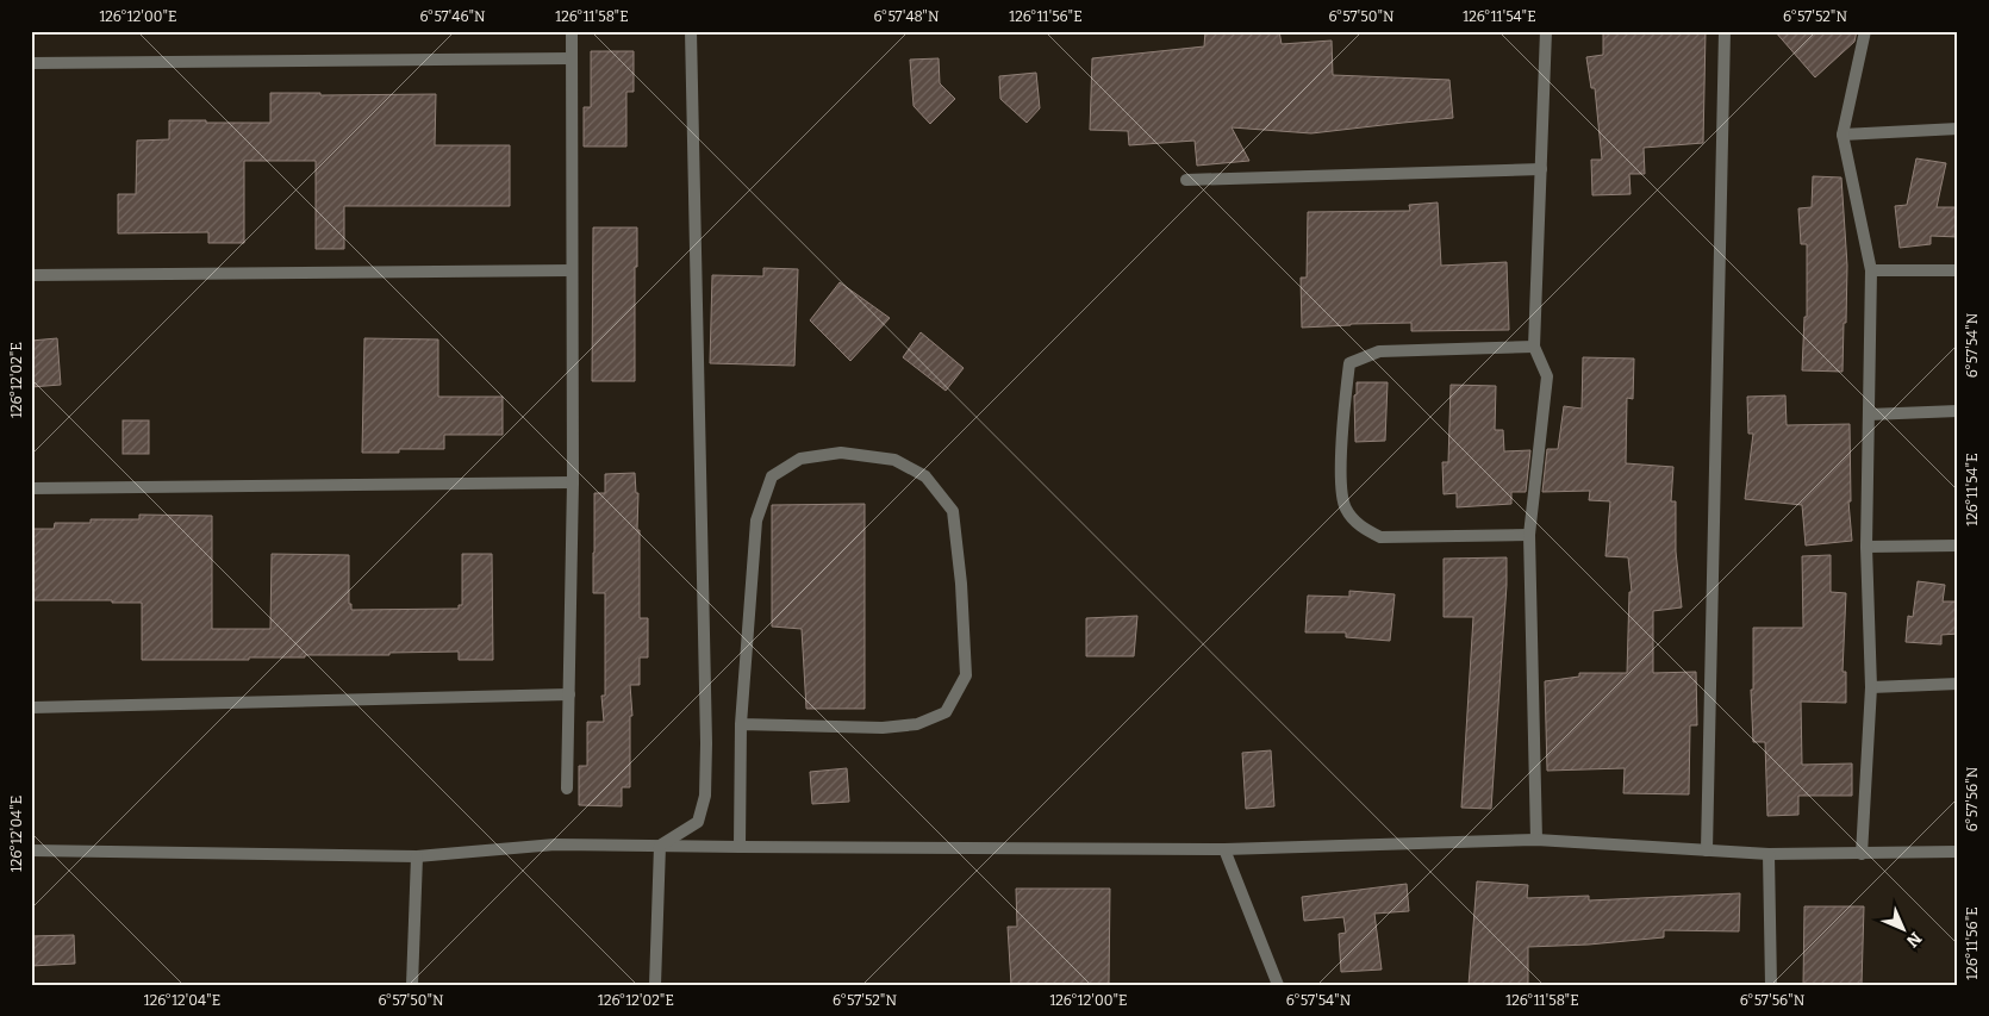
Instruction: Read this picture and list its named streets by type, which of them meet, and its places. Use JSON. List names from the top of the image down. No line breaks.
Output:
{"north":"bottom right","coordinates":["126°12'00\"E","6°57'46\"N","126°11'58\"E","6°57'48\"N","126°11'56\"E","6°57'50\"N","126°11'54\"E","6°57'52\"N","6°57'54\"N","126°12'02\"E","6°57'56\"N","126°12'04\"E"]}
